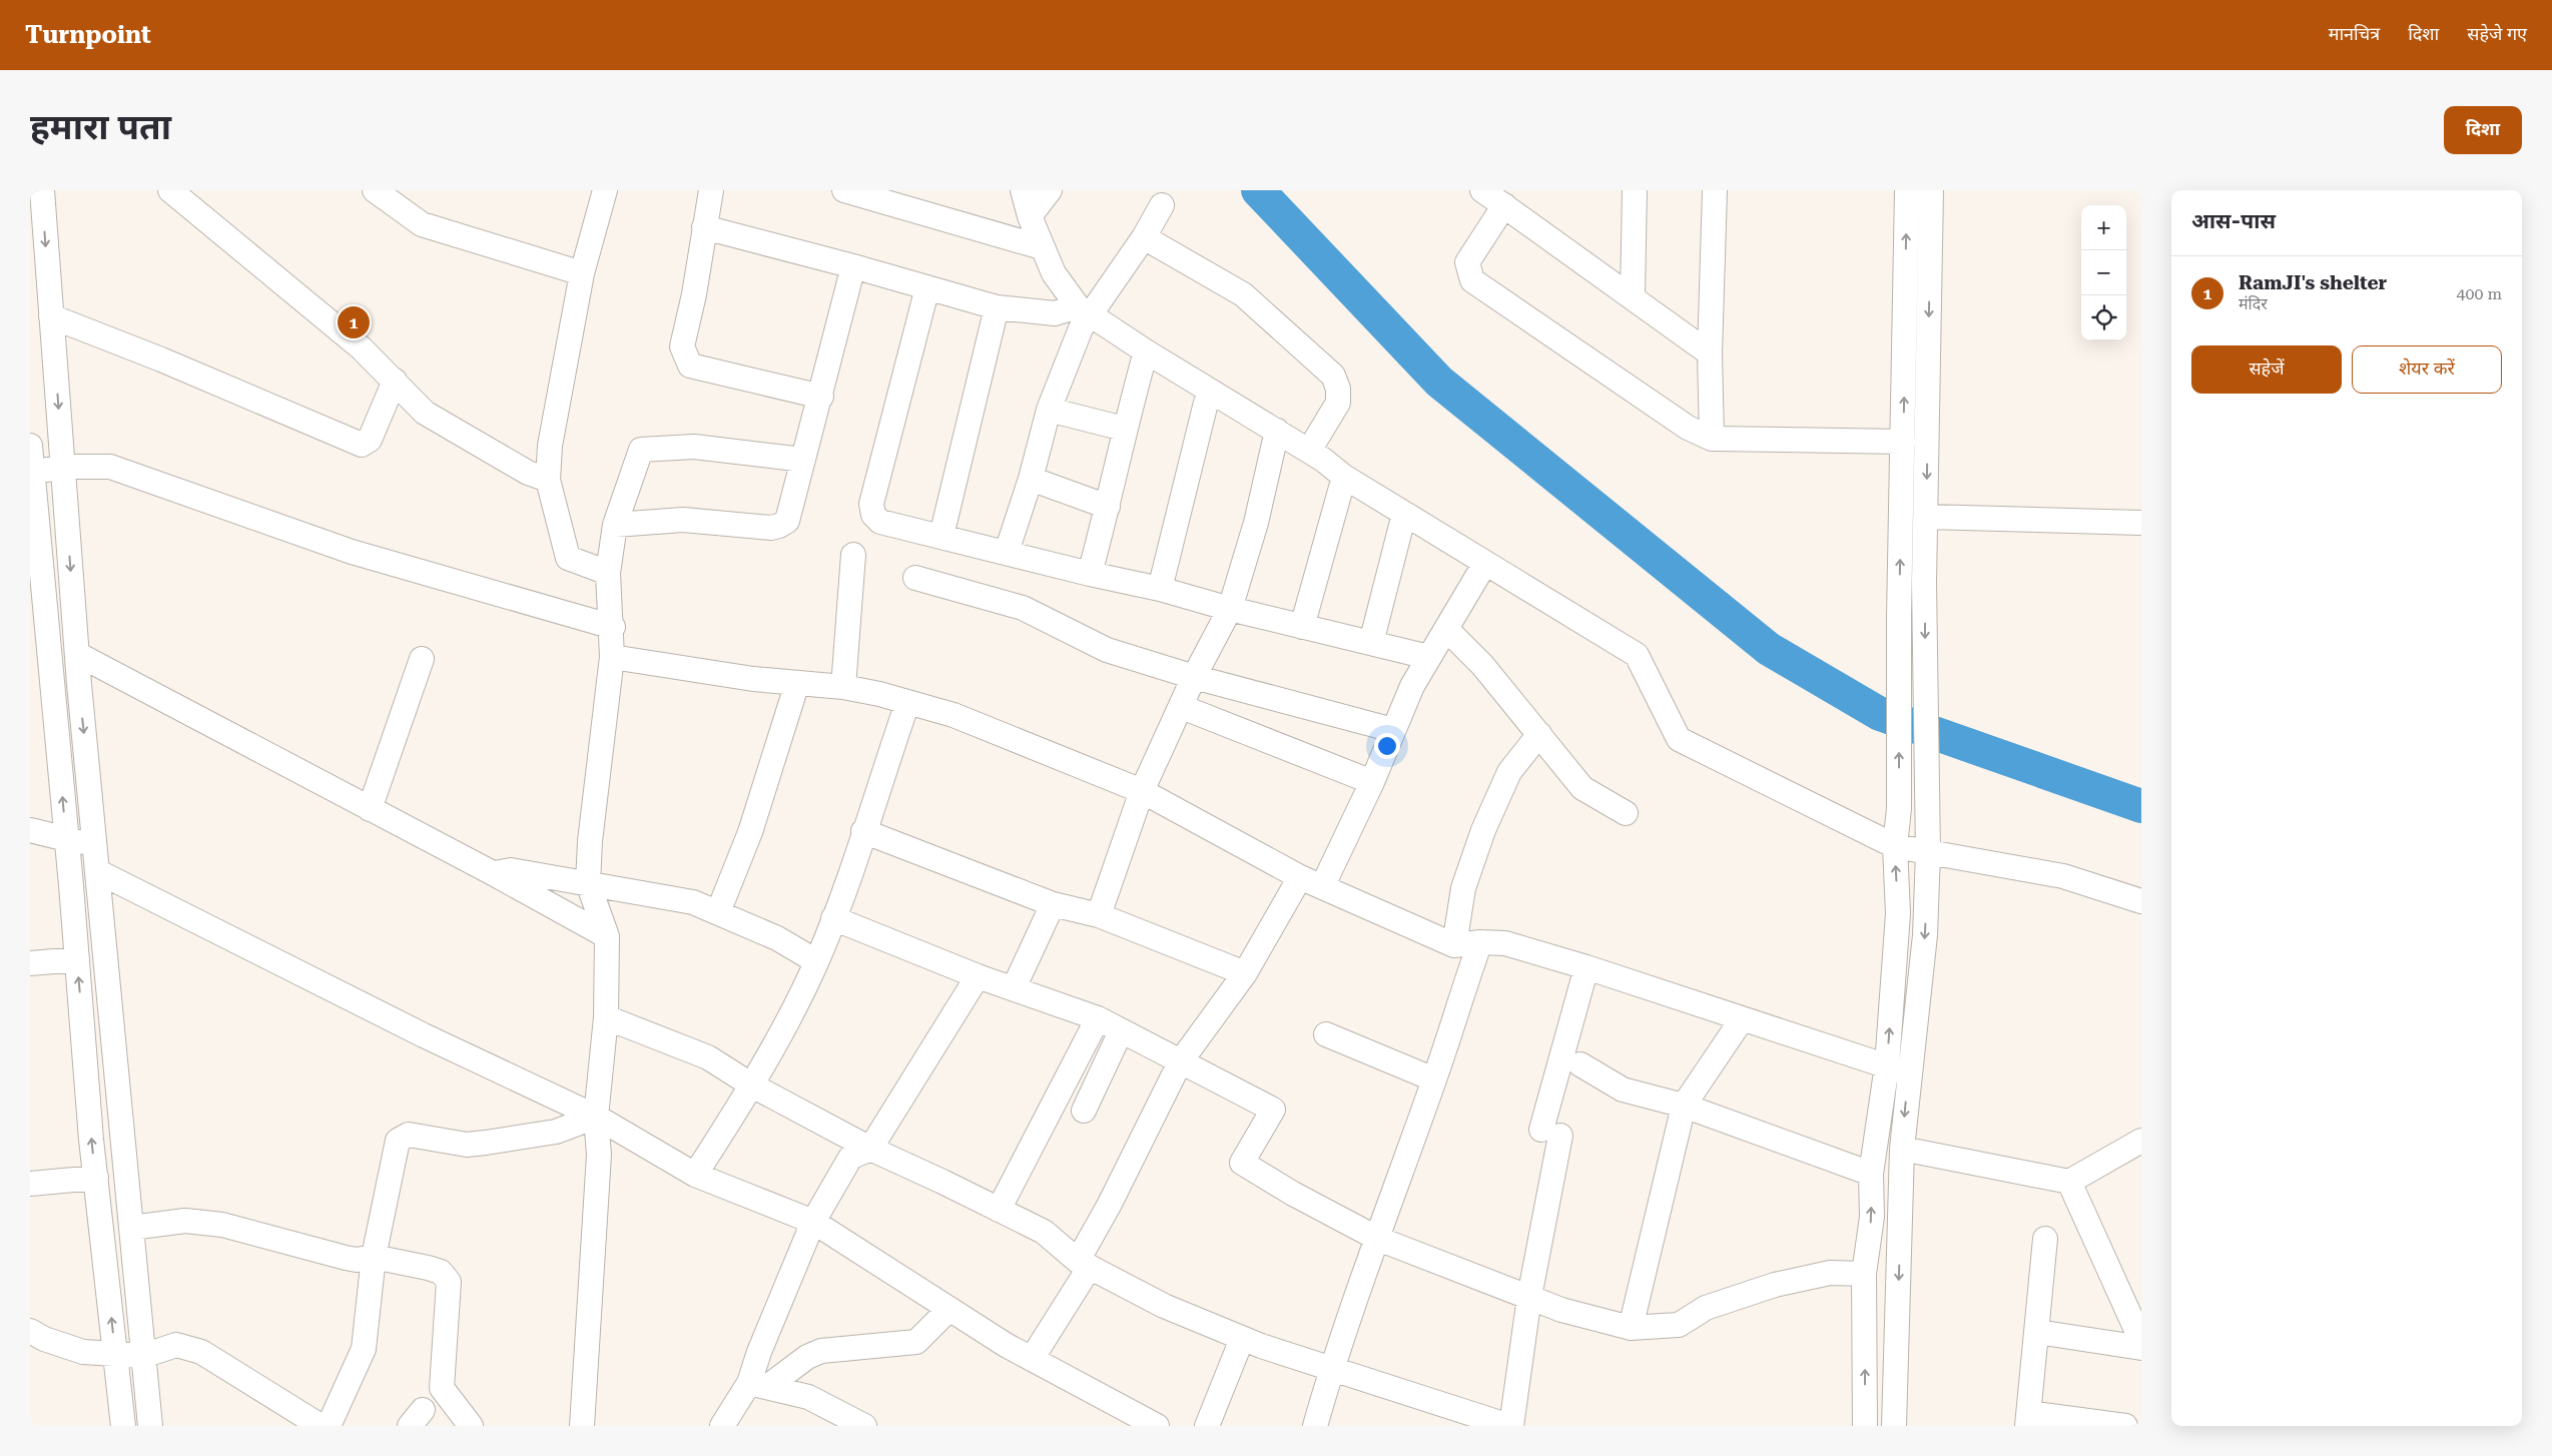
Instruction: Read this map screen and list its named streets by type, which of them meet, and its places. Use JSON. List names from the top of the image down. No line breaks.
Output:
{"page":{"header":"Turnpoint","nav":["मानचित्र","दिशा","सहेजे गए"],"buttons":["दिशा",["सहेजें","शेयर करें"]],"title":"हमारा पता","heading":"आस-पास","map_buttons":["+","−"],"list":[{"mark":"1","name":"RamJI's shelter","note":"मंदिर","value":"400 m"}],"pins":"1"}}
